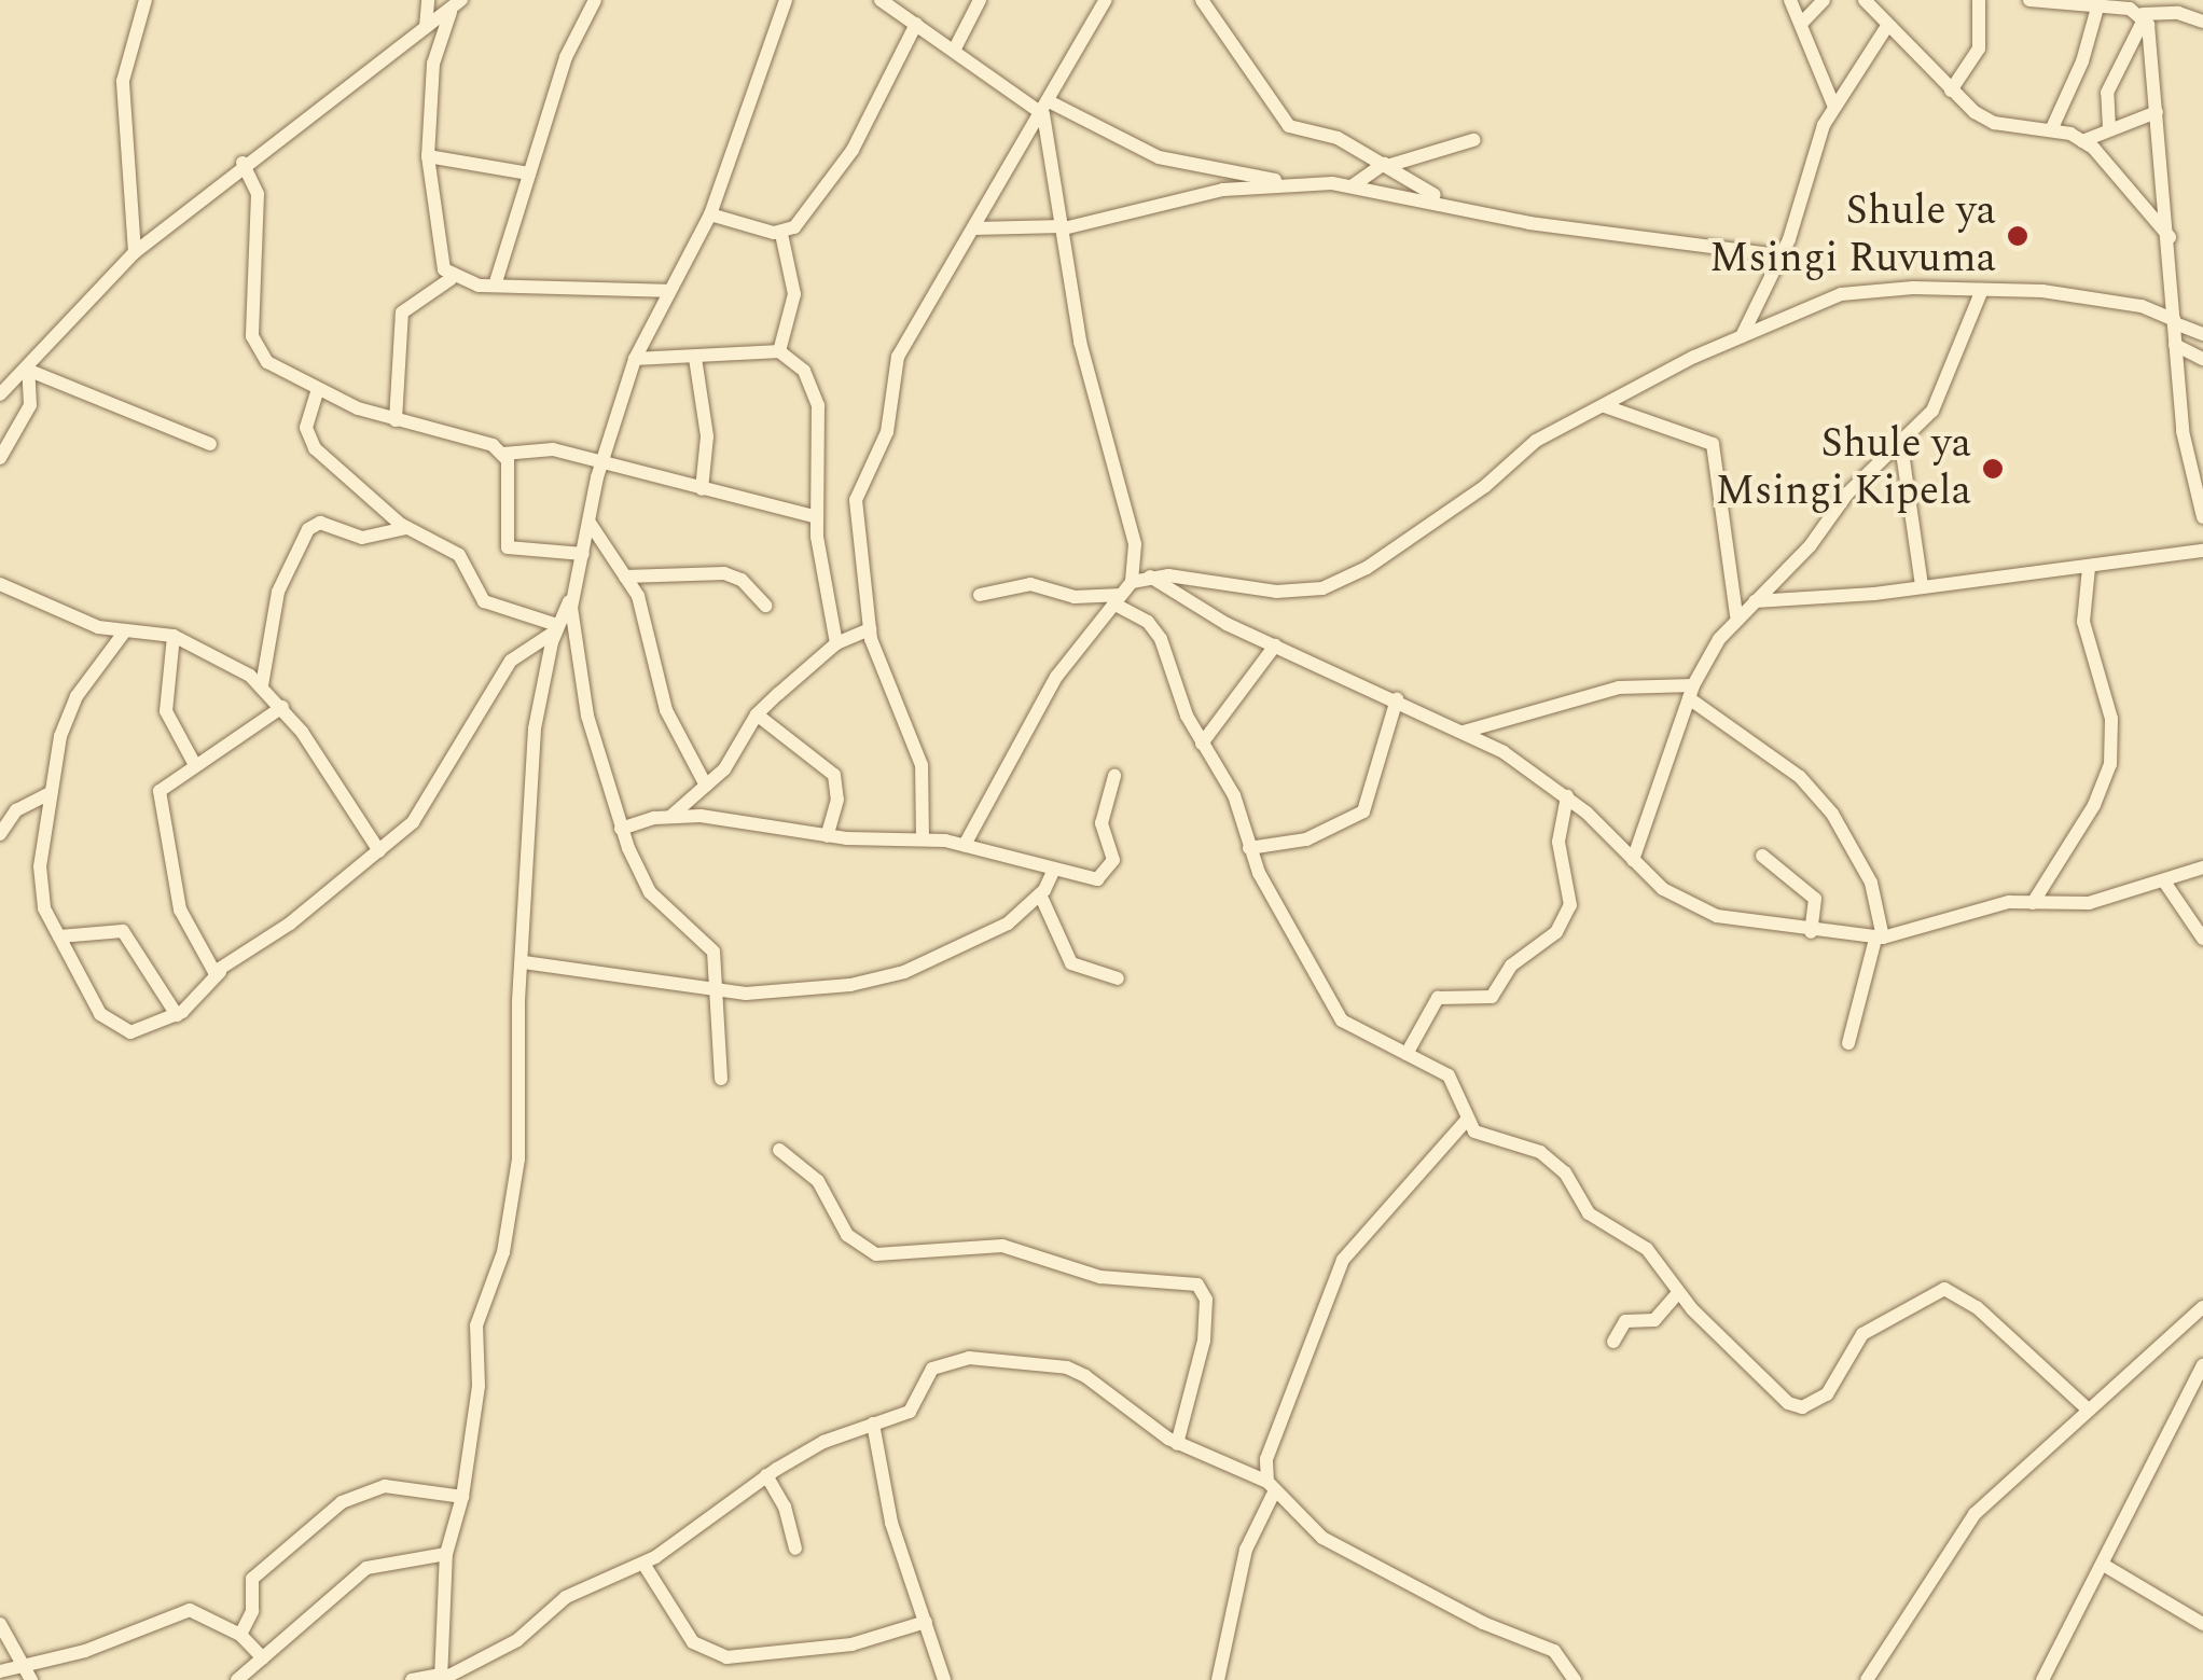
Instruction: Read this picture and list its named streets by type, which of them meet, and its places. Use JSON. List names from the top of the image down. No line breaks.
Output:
{"places":["Shule ya Msingi Ruvuma","Shule ya Msingi Kipela"]}
